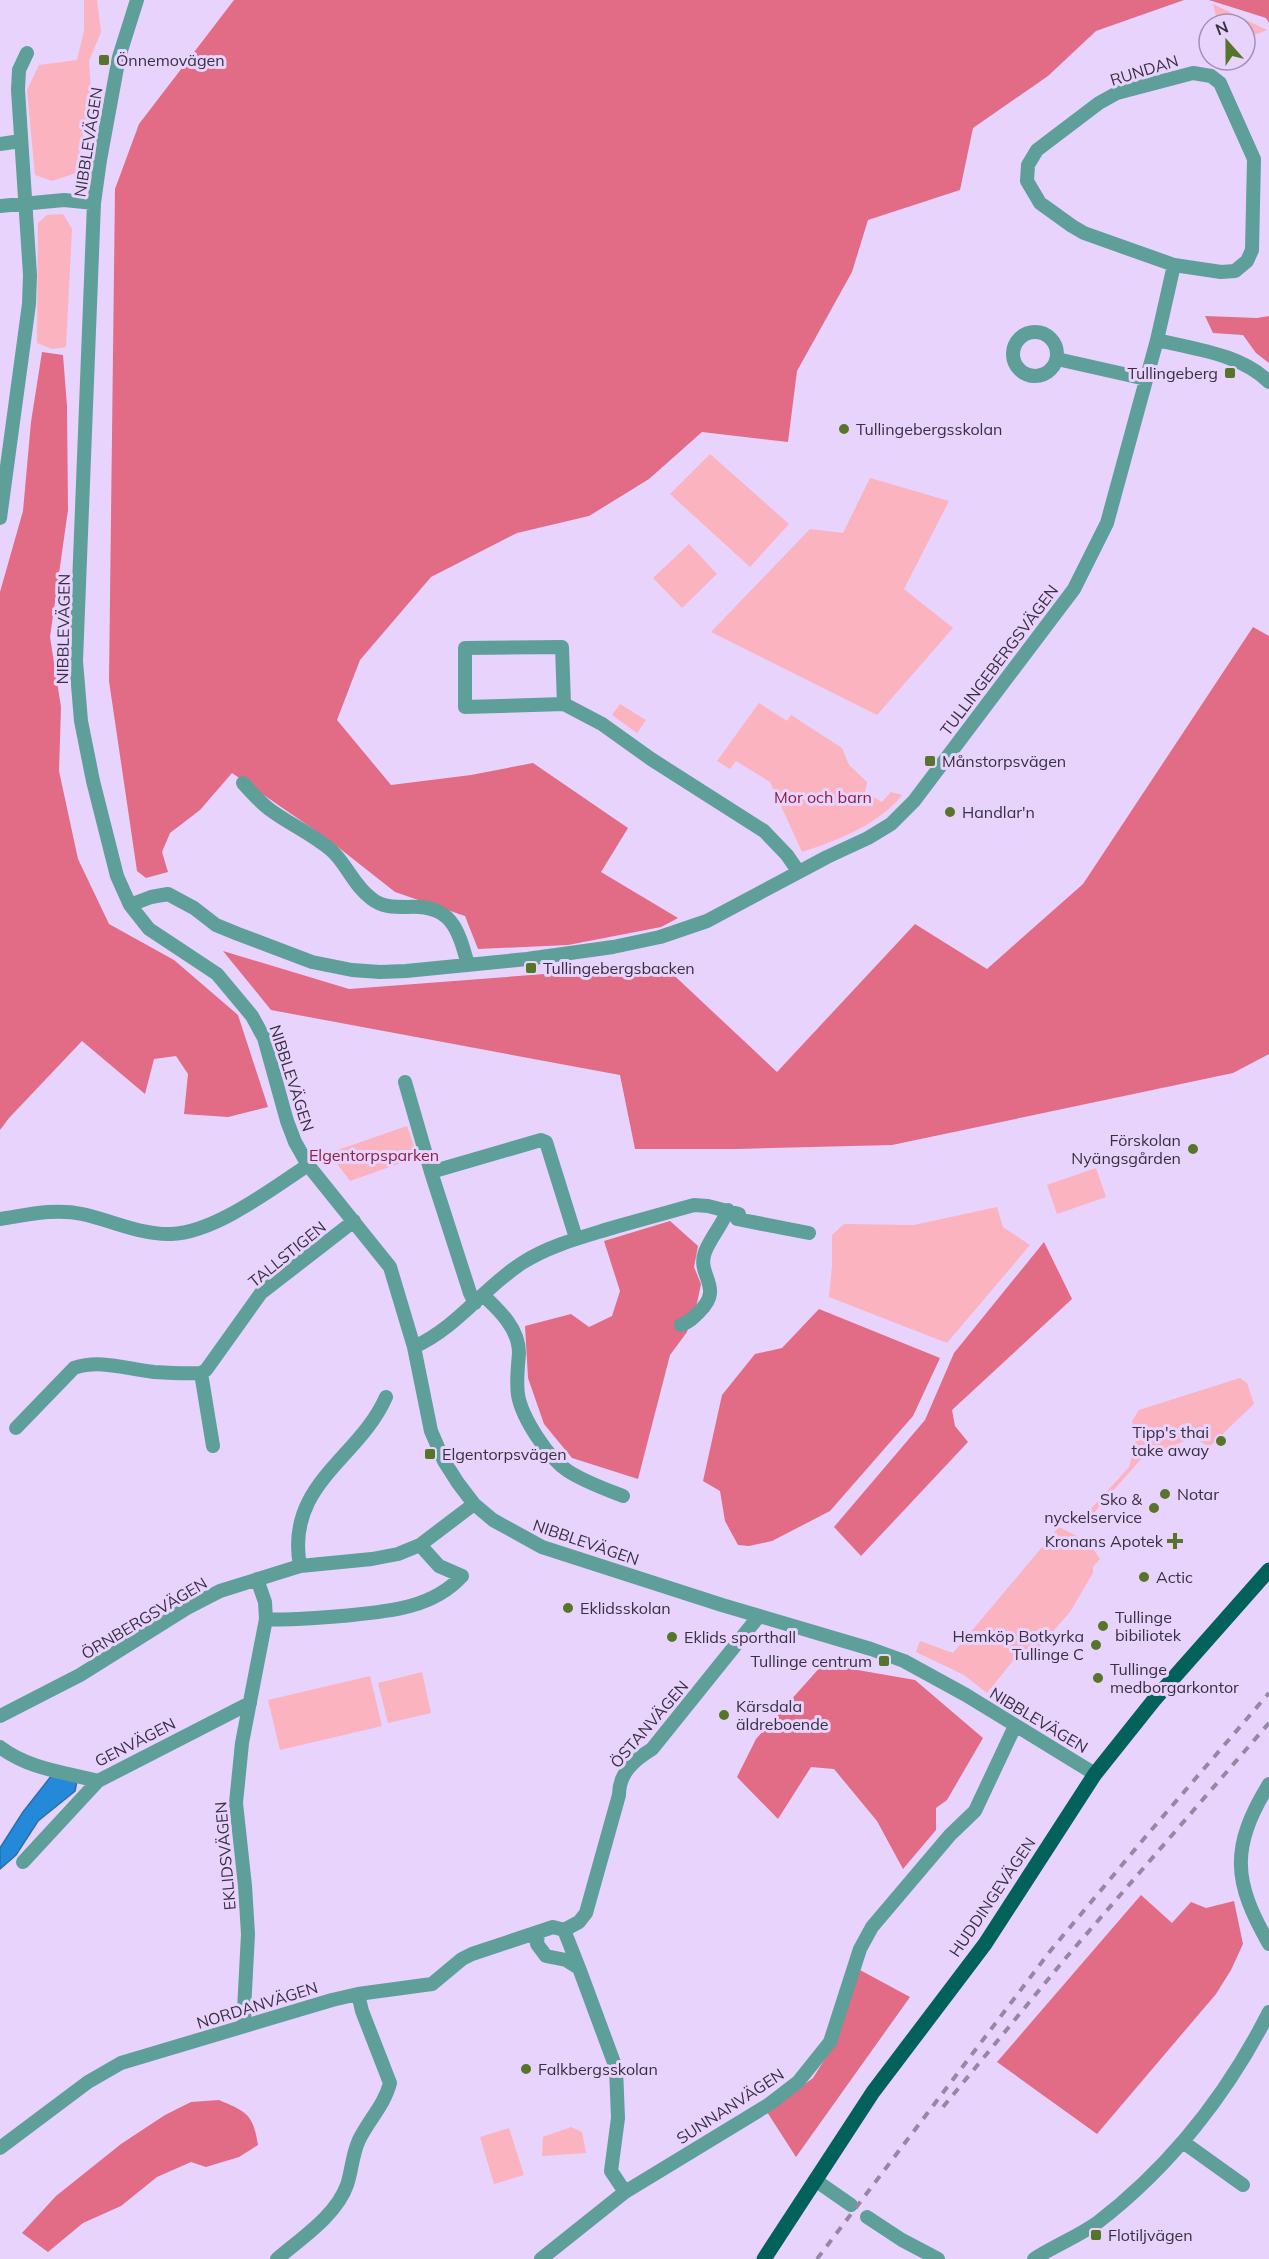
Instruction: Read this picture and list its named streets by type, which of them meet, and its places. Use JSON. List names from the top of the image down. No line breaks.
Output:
{"streets":{"main road":["HUDDINGEVÄGEN"],"street":["RUNDAN","NIBBLEVÄGEN","TULLINGEBERGSVÄGEN","TALLSTIGEN","ÖRNBERGSVÄGEN","ÖSTANVÄGEN","GENVÄGEN","EKLIDSVÄGEN","NORDANVÄGEN","SUNNANVÄGEN"]},"crossings":[["RUNDAN","TULLINGEBERGSVÄGEN"],["NIBBLEVÄGEN","TULLINGEBERGSVÄGEN"],["NIBBLEVÄGEN","TALLSTIGEN"],["NIBBLEVÄGEN","ÖRNBERGSVÄGEN"],["NIBBLEVÄGEN","ÖSTANVÄGEN"],["NIBBLEVÄGEN","HUDDINGEVÄGEN"],["NIBBLEVÄGEN","SUNNANVÄGEN"],["ÖRNBERGSVÄGEN","EKLIDSVÄGEN"],["GENVÄGEN","EKLIDSVÄGEN"],["EKLIDSVÄGEN","NORDANVÄGEN"]],"parks":["Mor och barn","Elgentorpsparken"],"places":{"transit":["Önnemovägen","Tullingeberg","Månstorpsvägen","Tullingebergsbacken","Elgentorpsvägen","Tullinge centrum","Flotiljvägen"],"other":["Tullingebergsskolan","Handlar'n","Förskolan Nyängsgården","Tipp's thai take away","Notar","Sko & nyckelservice","Actic","Eklidsskolan","Tullinge bibiliotek","Eklids sporthall","Hemköp Botkyrka Tullinge C","Tullinge medborgarkontor","Kärsdala äldreboende","Falkbergsskolan"],"health":["Kronans Apotek"]},"north":"top"}
